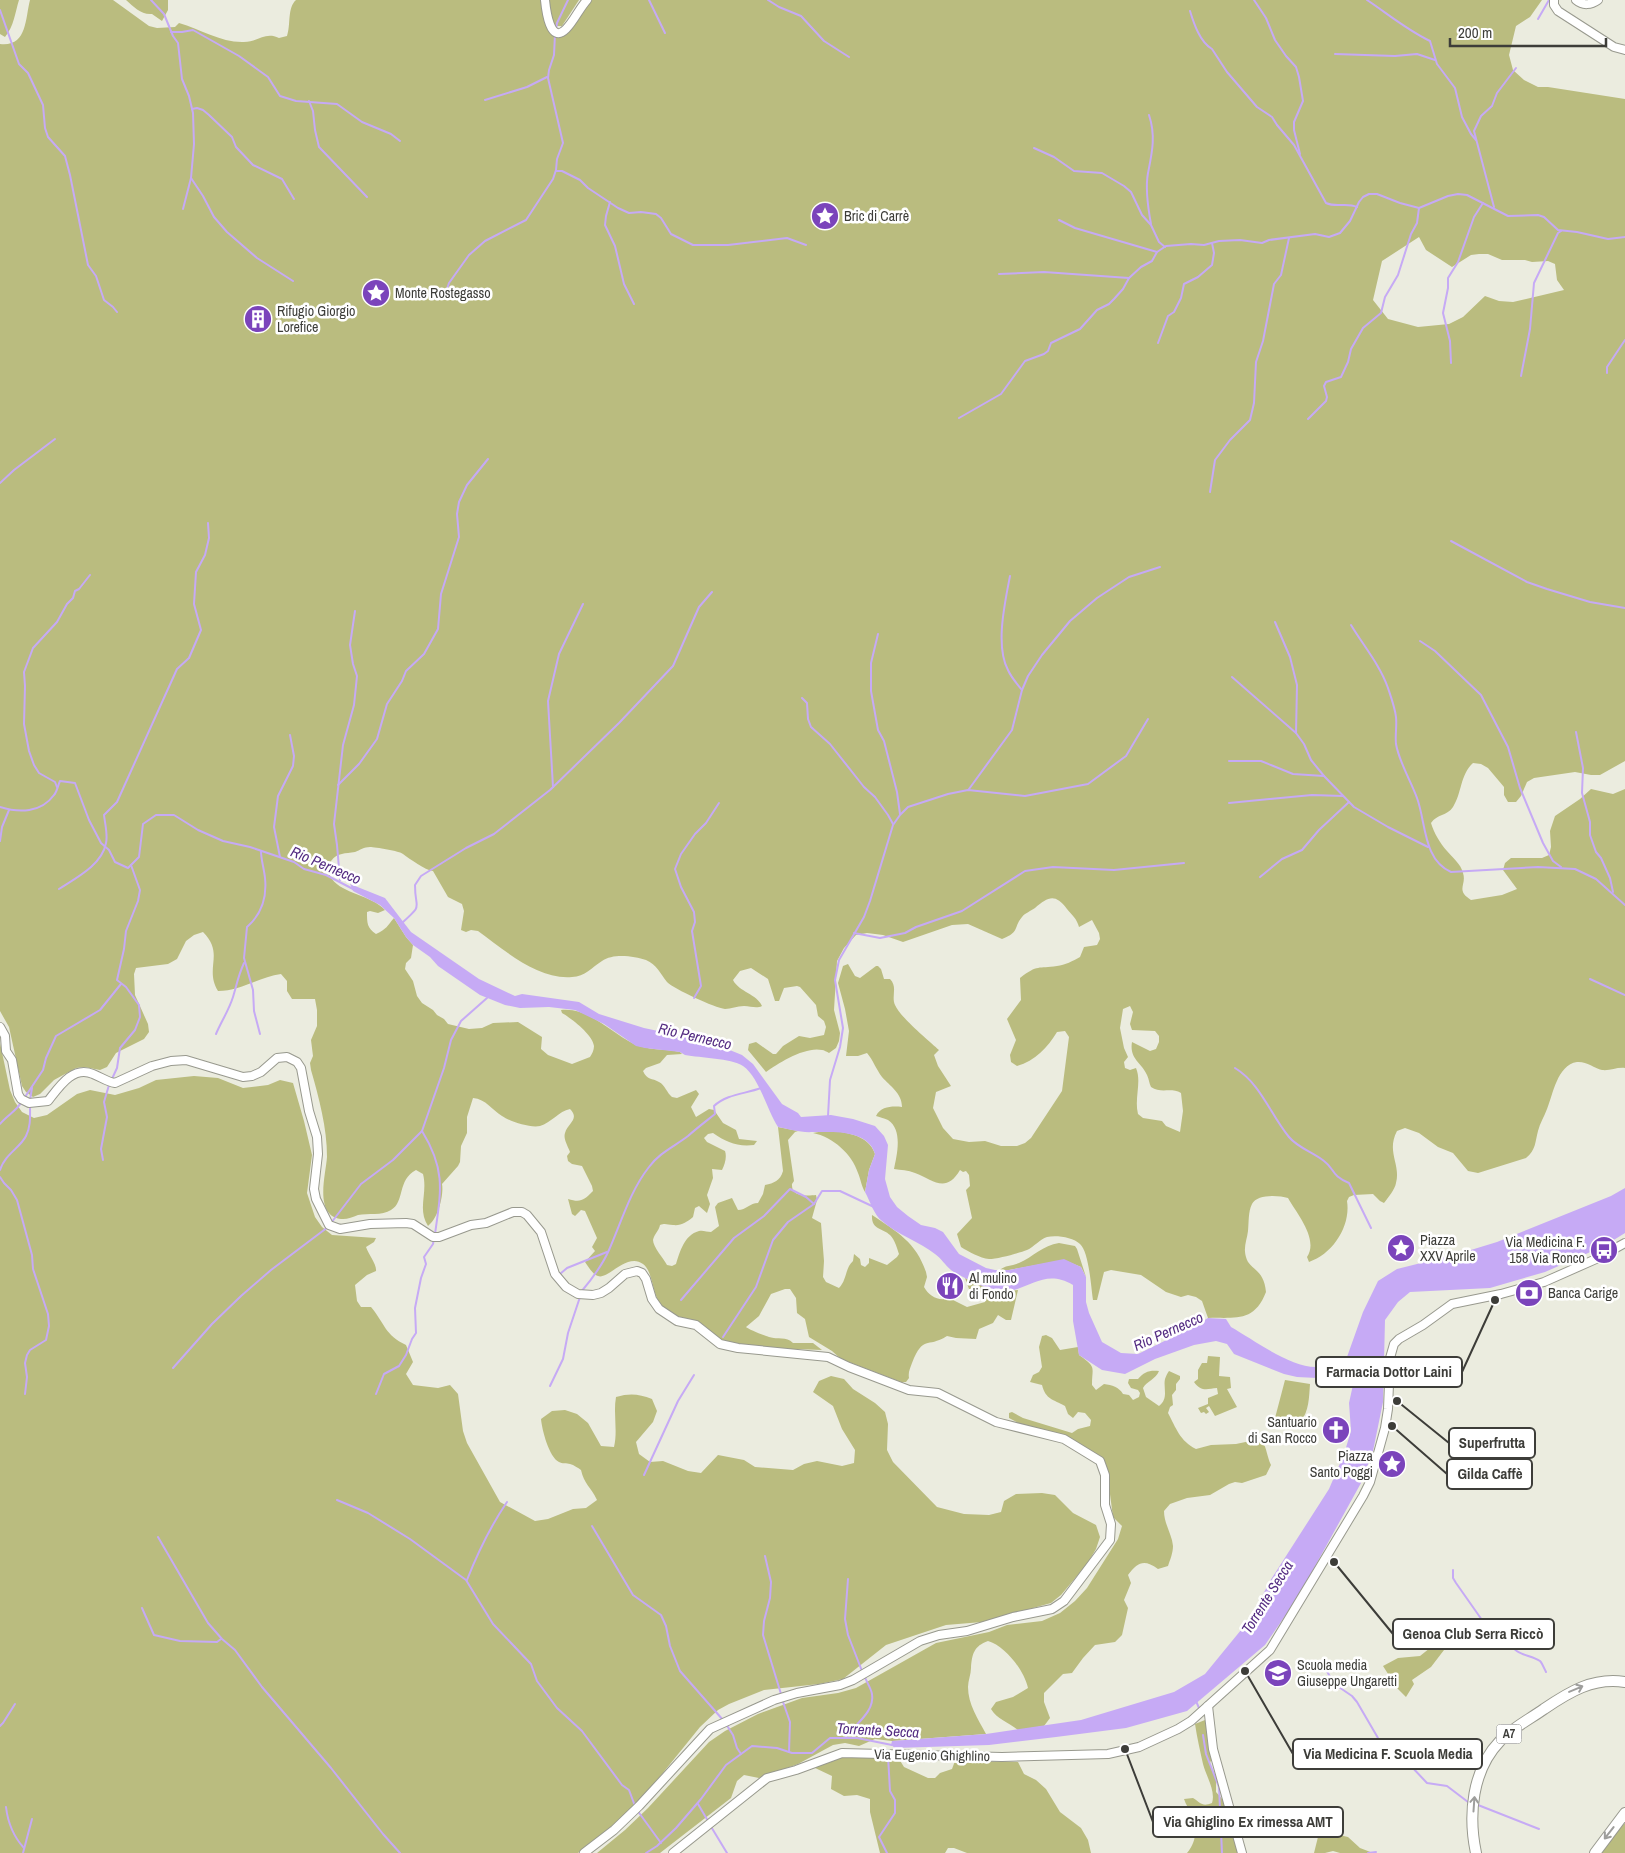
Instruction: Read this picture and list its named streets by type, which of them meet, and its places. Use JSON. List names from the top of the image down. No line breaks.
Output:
{"streets":{"highway":["A7"],"main road":["Via Eugenio Ghighlino"]},"water":["Rio Pernecco","Torrente Secca"],"places":{"place":["Bric di Carrè","Monte Rostegasso","Piazza XXV Aprile","Piazza Santo Poggi"],"building":["Rifugio Giorgio Lorefice"],"bus stop":["Via Medicina F. 158 Via Ronco"],"restaurant":["Al mulino di Fondo"],"bank":["Banca Carige"],"other":["Farmacia Dottor Laini","Superfrutta","Gilda Caffè","Genoa Club Serra Riccò","Via Medicina F. Scuola Media","Via Ghiglino Ex rimessa AMT"],"church":["Santuario di San Rocco"],"school or university":["Scuola media Giuseppe Ungaretti"]},"scale_bar":"200 m"}
